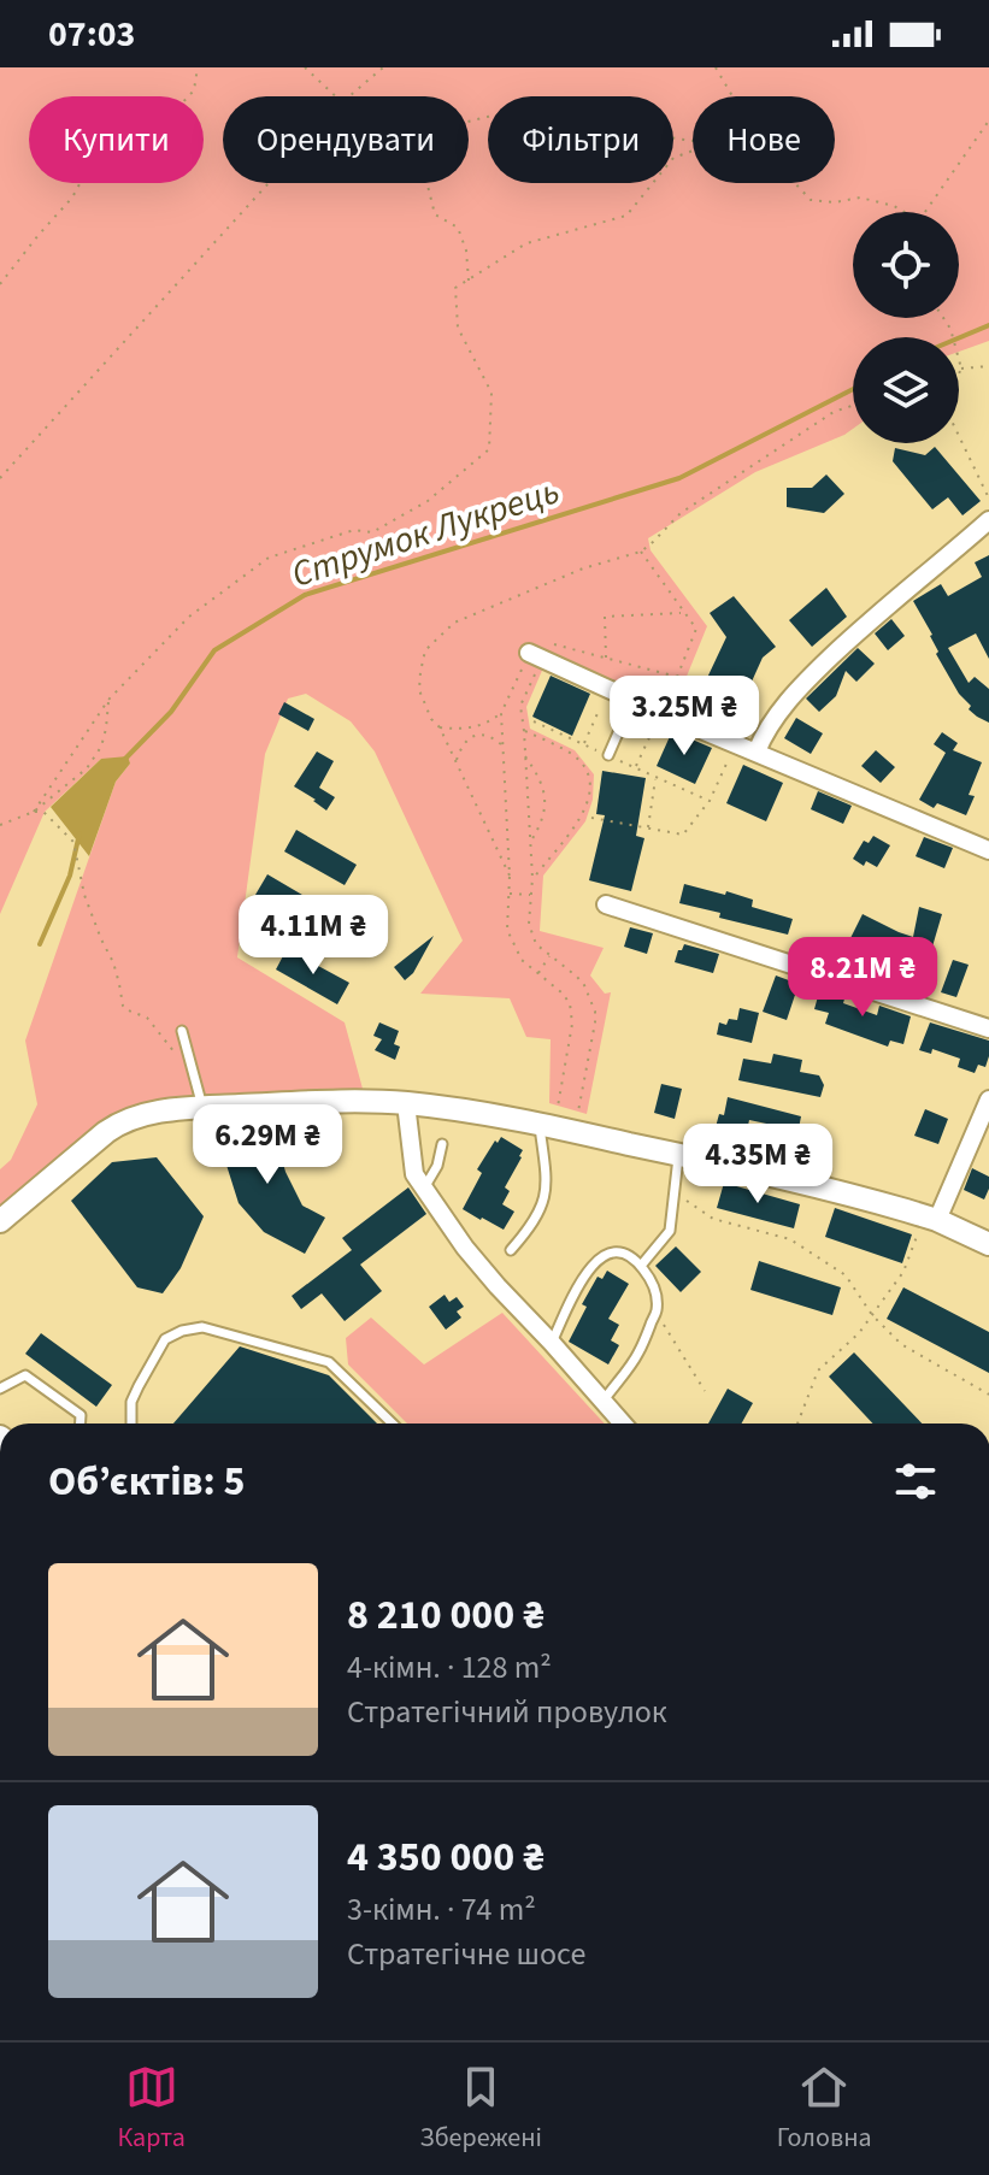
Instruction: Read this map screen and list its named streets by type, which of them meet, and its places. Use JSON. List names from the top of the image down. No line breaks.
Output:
{"water":["Струмок Лукрець"],"page":{"status":"07:03","chip":["Купити","Орендувати","Фільтри","Нове"],"price":["3.25M ₴","4.11M ₴","8.21M ₴","6.29M ₴","4.35M ₴"],"heading":"Об’єктів: 5","list":[{"name":"8 210 000 ₴","note":"4-кімн. · 128 m² · Стратегічний провулок"},{"name":"4 350 000 ₴","note":"3-кімн. · 74 m² · Стратегічне шосе"}],"tabs":["Карта","Збережені","Головна"]}}
